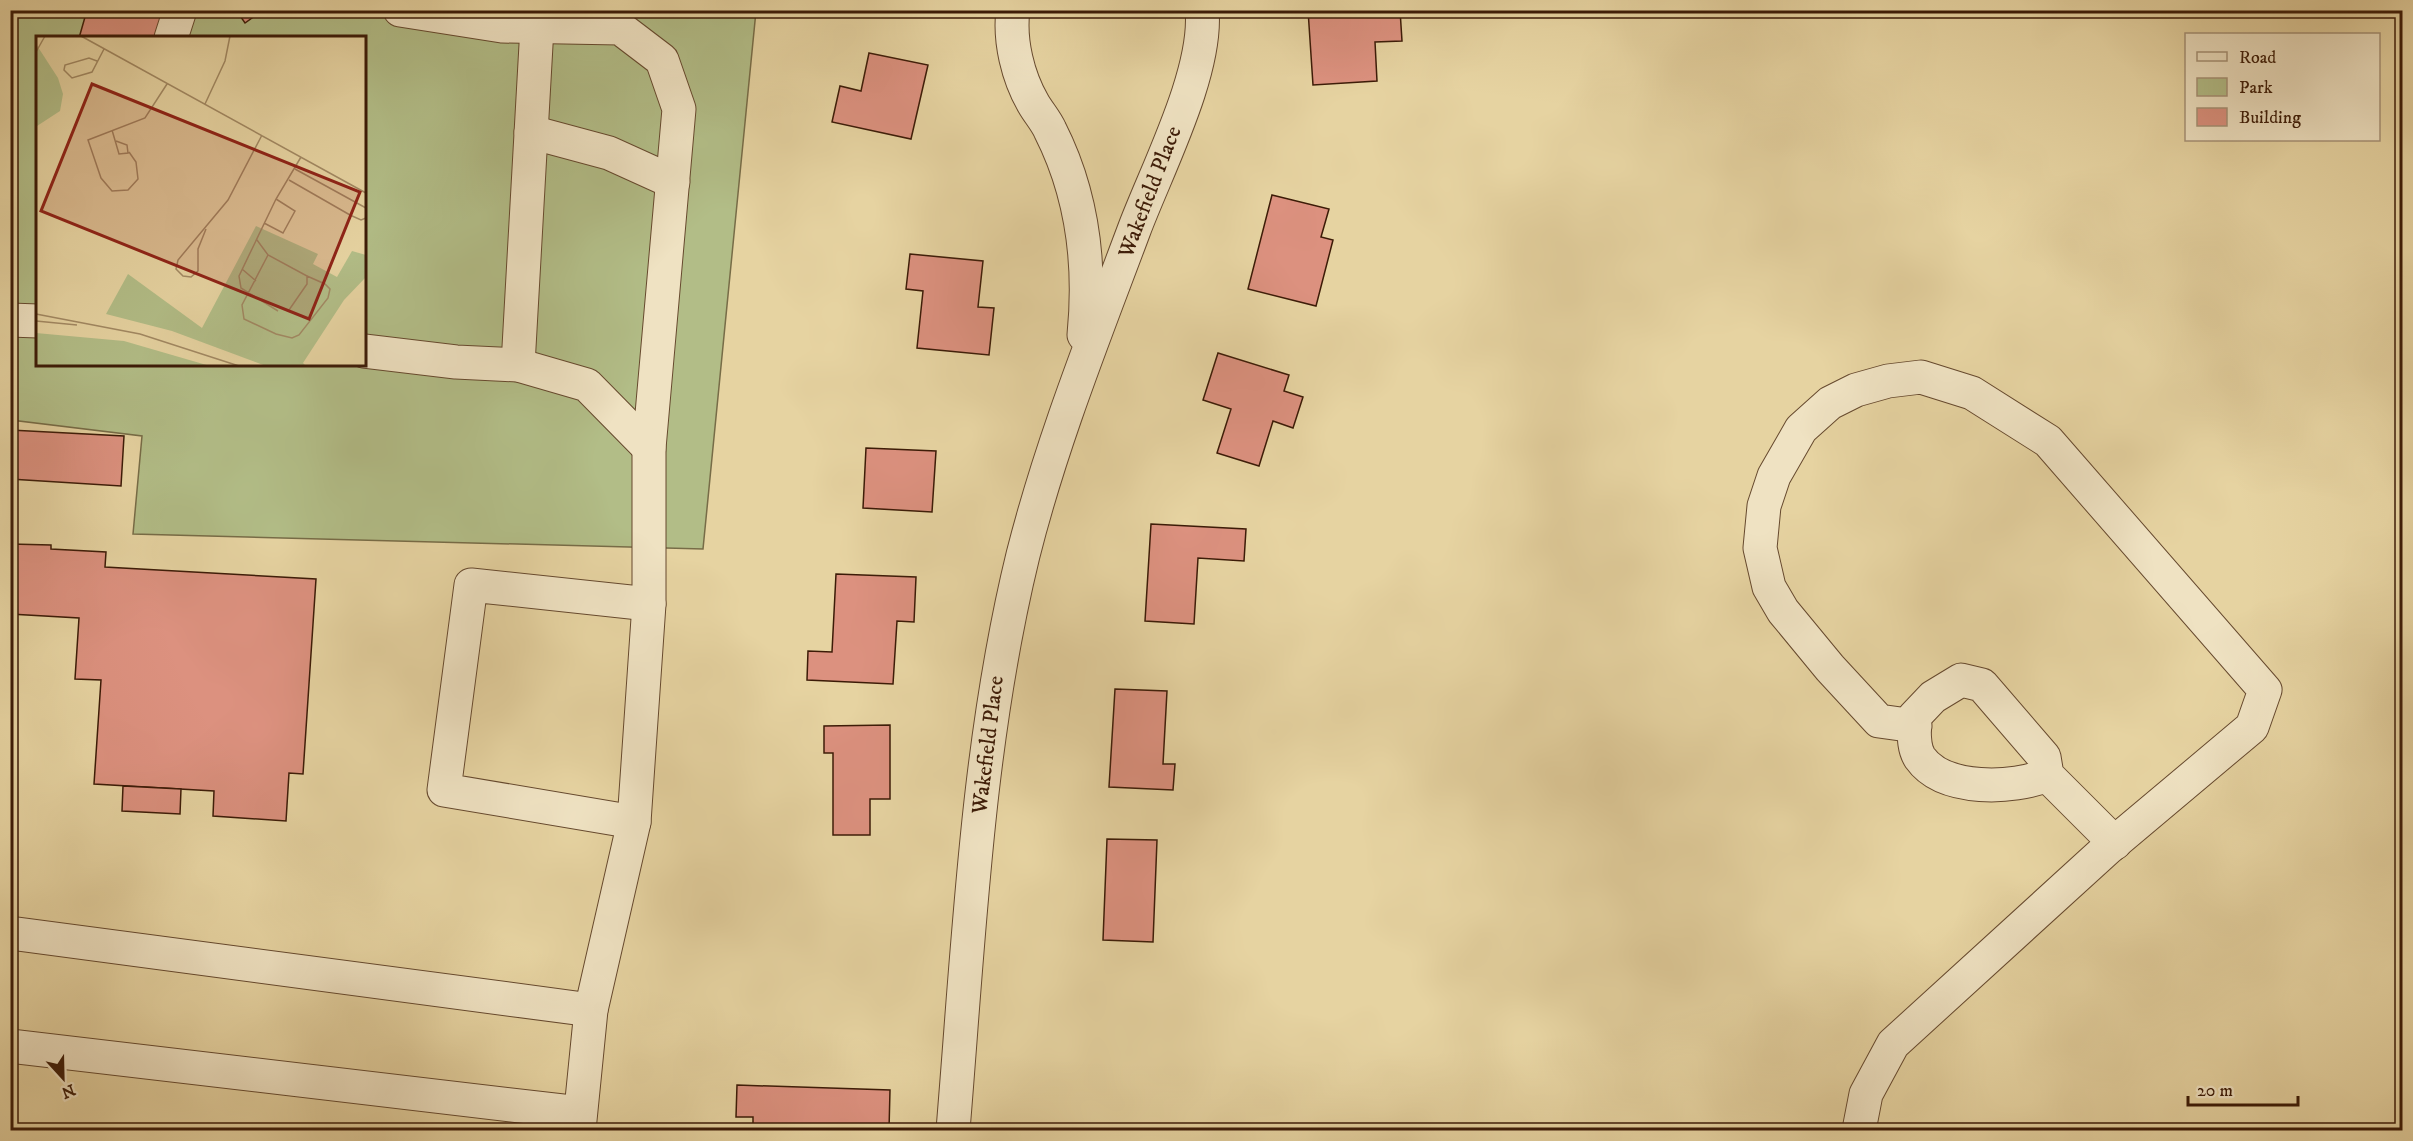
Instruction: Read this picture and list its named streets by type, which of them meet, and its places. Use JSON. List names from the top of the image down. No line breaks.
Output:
{"streets":{"street":["Wakefield Place"]},"legend":["Road","Park","Building"],"scale_bar":"20 m","north":"bottom"}
